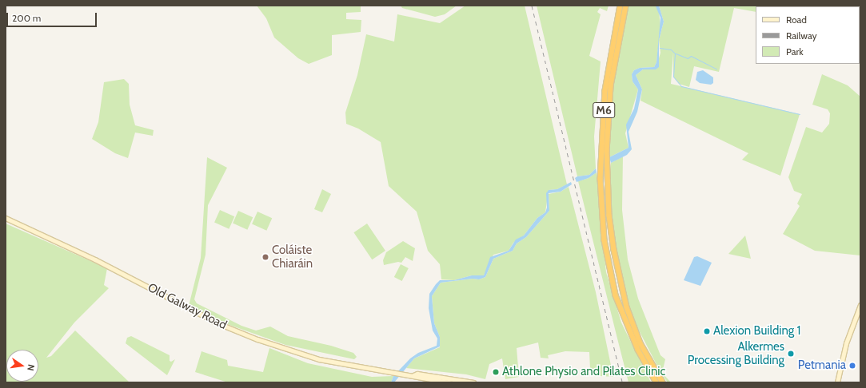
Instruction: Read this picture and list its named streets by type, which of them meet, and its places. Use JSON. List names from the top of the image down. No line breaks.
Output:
{"streets":{"highway":["M6"],"main road":["Old Galway Road"]},"places":["Coláiste Chiaráin","Alexion Building 1","Alkermes Processing Building","Petmania","Athlone Physio and Pilates Clinic"],"legend":["Road","Railway","Park"],"scale_bar":"200 m","north":"right"}
